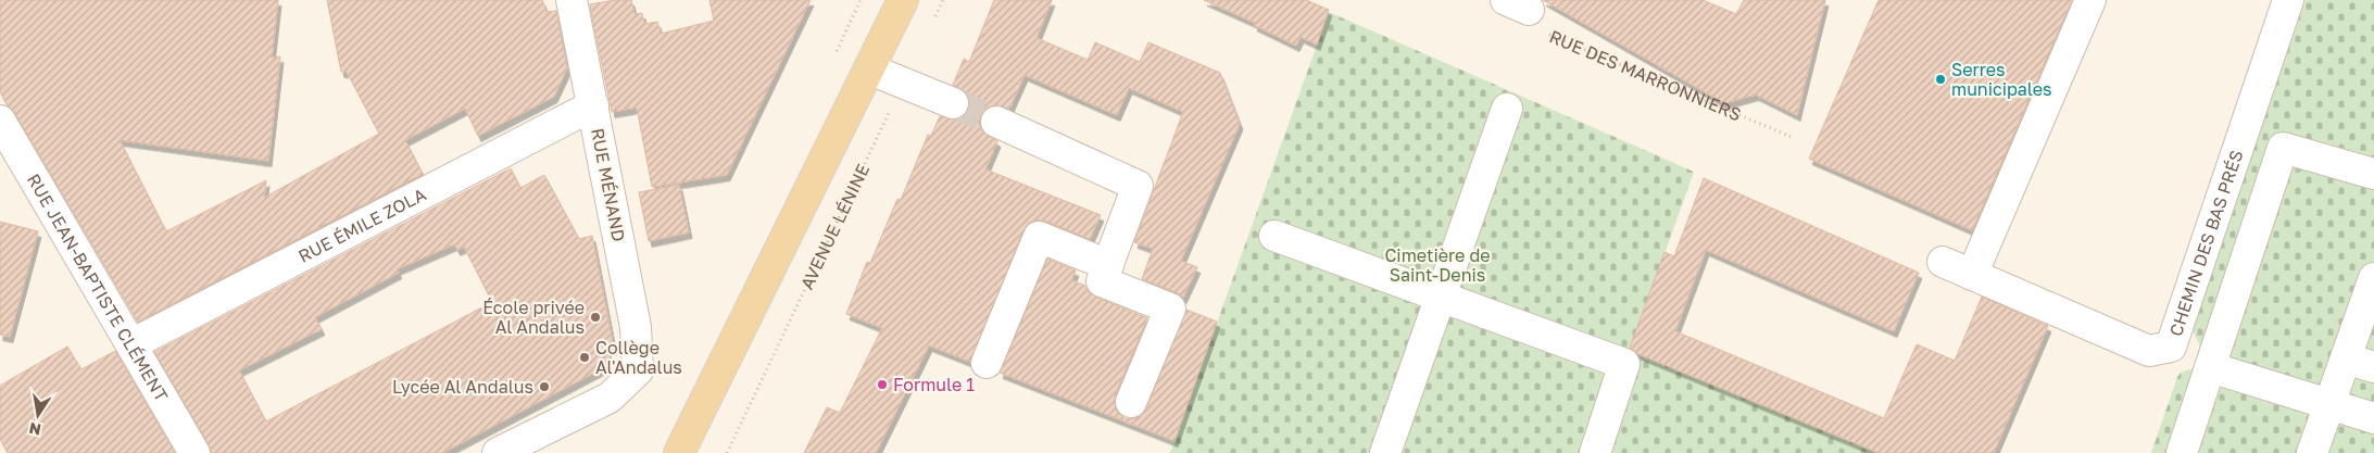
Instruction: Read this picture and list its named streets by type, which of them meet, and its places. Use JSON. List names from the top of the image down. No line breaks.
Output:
{"streets":{"street":["RUE MÉNAND","RUE ÉMILE ZOLA","CHEMIN DES BAS PRÉS","RUE JEAN-BAPTISTE CLÉMENT"],"path":["RUE DES MARRONNIERS","AVENUE LÉNINE"]},"crossings":[["RUE MÉNAND","RUE ÉMILE ZOLA"],["RUE ÉMILE ZOLA","RUE JEAN-BAPTISTE CLÉMENT"]],"parks":["Cimetière de Saint-Denis"],"places":["Serres municipales","École privée Al Andalus","Collège Al'Andalus","Formule 1","Lycée Al Andalus"],"north":"bottom"}
